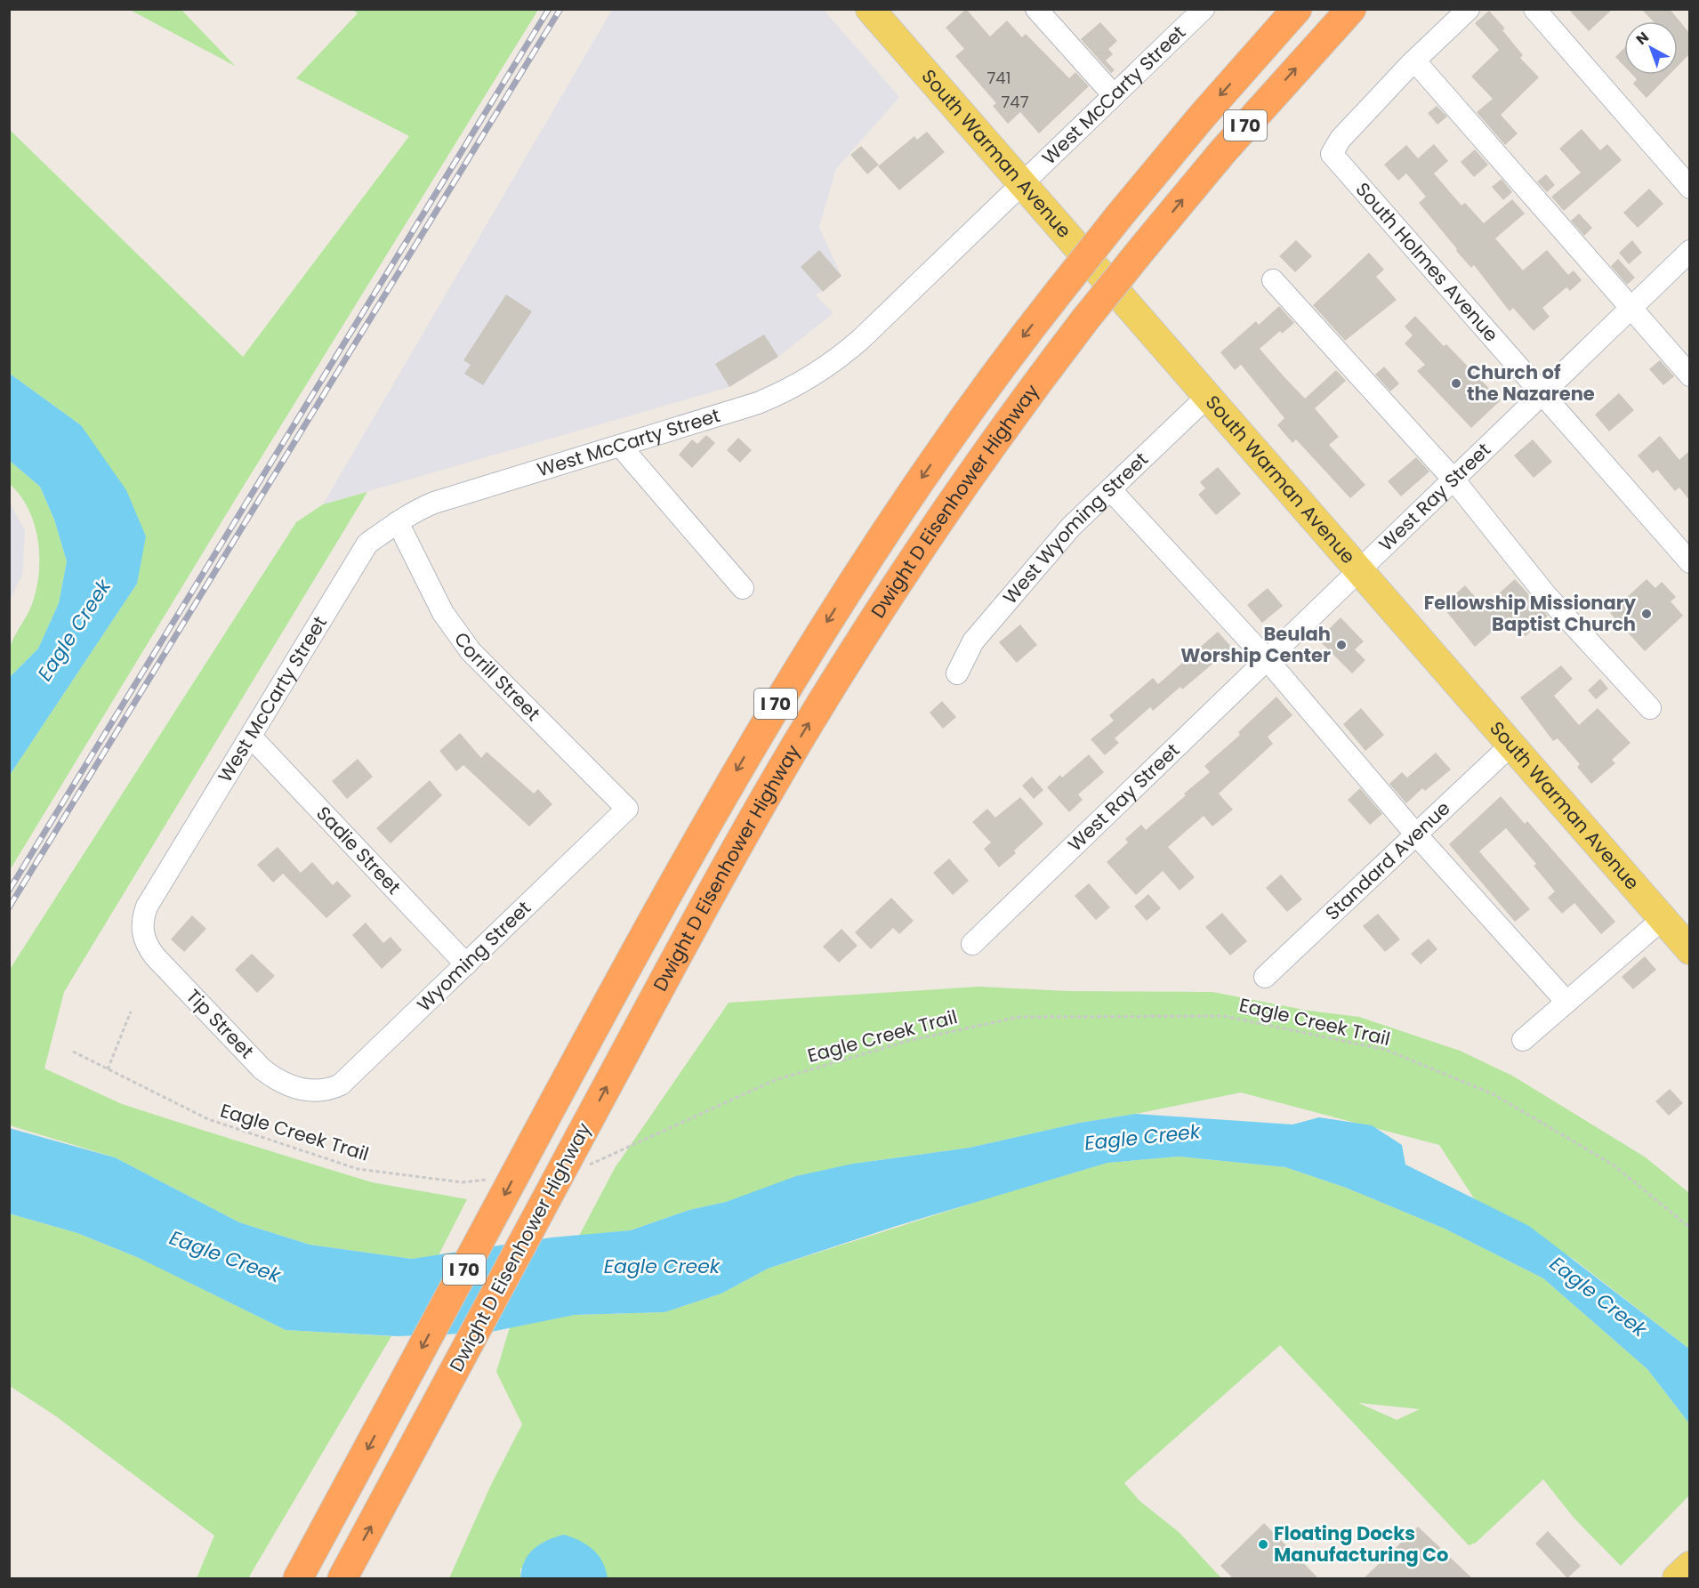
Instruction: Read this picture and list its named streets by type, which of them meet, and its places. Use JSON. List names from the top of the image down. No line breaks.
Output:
{"streets":{"highway":["I 70","Dwight D Eisenhower Highway"],"main road":["South Warman Avenue"],"street":["West McCarty Street","South Holmes Avenue","West Ray Street","West Wyoming Street","Corrill Street","Sadie Street","Standard Avenue","Wyoming Street","Tip Street"],"path":["Eagle Creek Trail"]},"crossings":[["West McCarty Street","South Warman Avenue"],["West McCarty Street","Corrill Street"],["West McCarty Street","Sadie Street"],["West McCarty Street","Tip Street"],["South Warman Avenue","West Ray Street"],["South Warman Avenue","West Wyoming Street"],["South Warman Avenue","Standard Avenue"],["South Holmes Avenue","West Ray Street"],["Dwight D Eisenhower Highway","Eagle Creek Trail"],["Corrill Street","Wyoming Street"],["Sadie Street","Wyoming Street"],["Wyoming Street","Tip Street"]],"water":["Eagle Creek"],"places":["Church of the Nazarene","Fellowship Missionary Baptist Church","Beulah Worship Center","Floating Docks Manufacturing Co"],"house_numbers":["741","747"],"north":"top left"}
